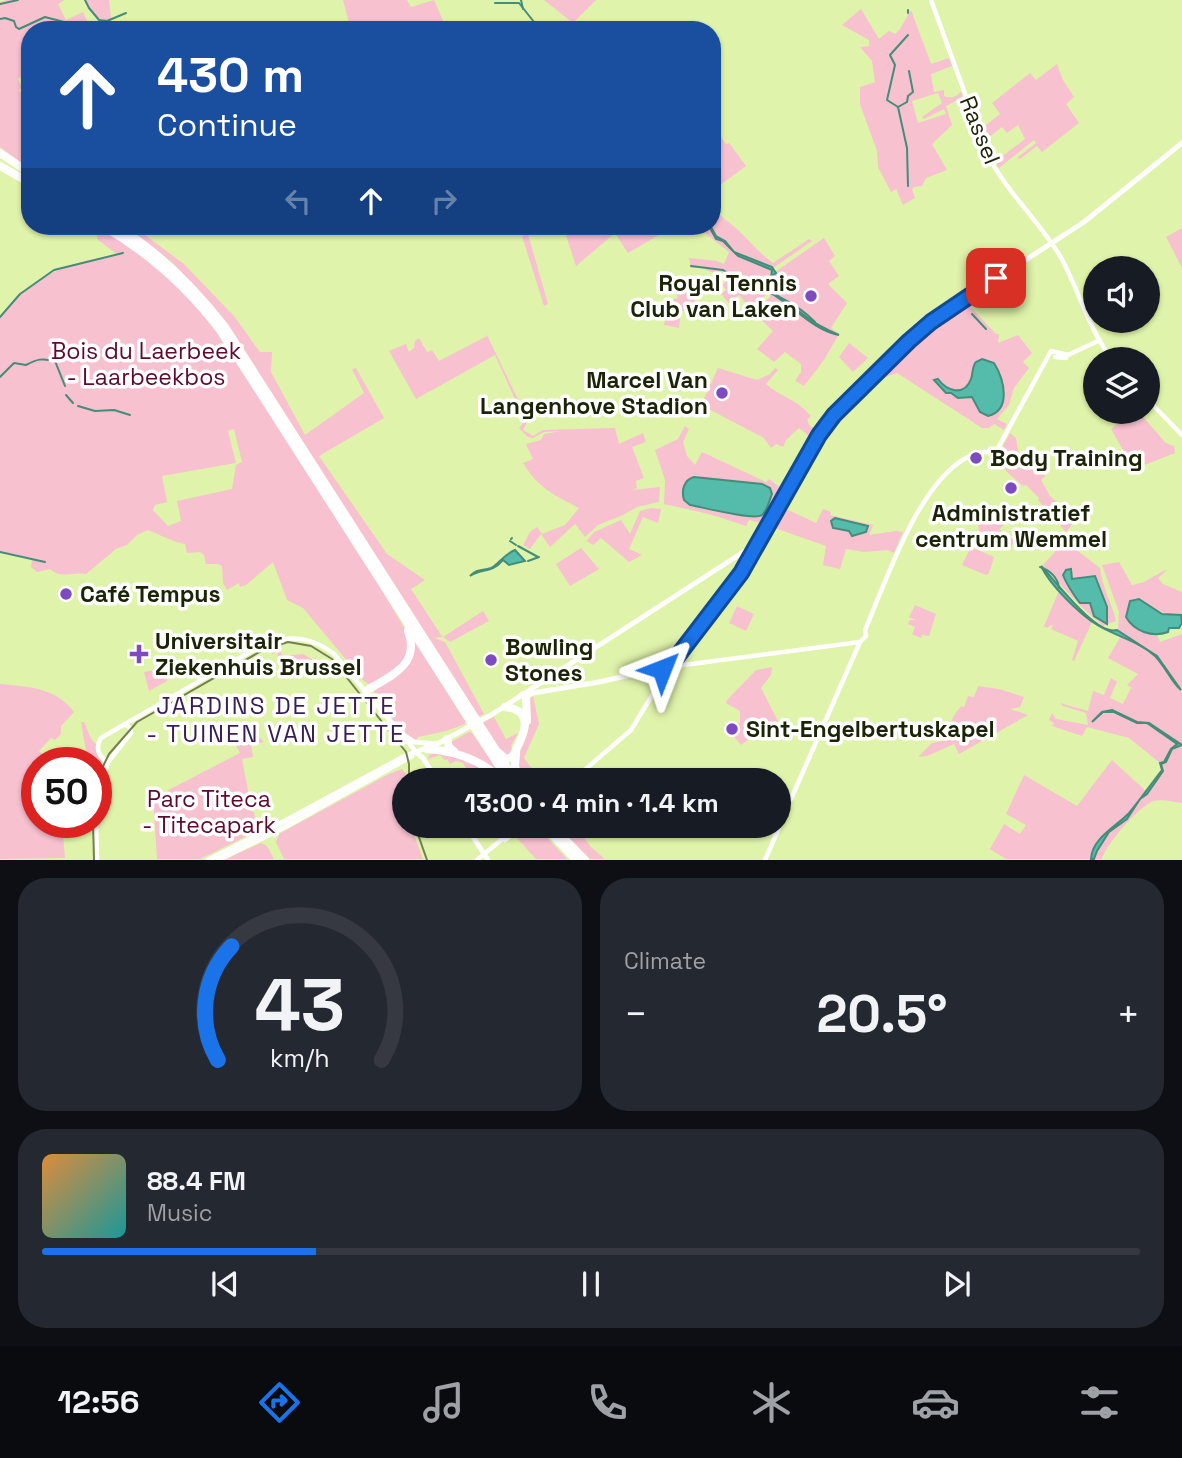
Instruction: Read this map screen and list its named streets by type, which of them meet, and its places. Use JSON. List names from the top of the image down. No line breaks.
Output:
{"streets":{"street":["Rassel"]},"districts":["JARDINS DE JETTE - TUINEN VAN JETTE"],"parks":["Bois du Laerbeek - Laarbeekbos","Parc Titeca - Titecapark"],"places":{"other":["Royal Tennis Club van Laken","Marcel Van Langenhove Stadion","Body Training","Administratief centrum Wemmel","Café Tempus","Bowling Stones","Sint-Engelbertuskapel"],"health":["Universitair Ziekenhuis Brussel"]},"page":{"turn":["430 m","Continue"],"limit":"50","trip":"13:00 · 4 min · 1.4 km","tile":"Climate","heat":["−","20.5°","+"],"song":["88.4 FM","Music"],"tabs":"12:56","gauge":["43","km/h"]}}
